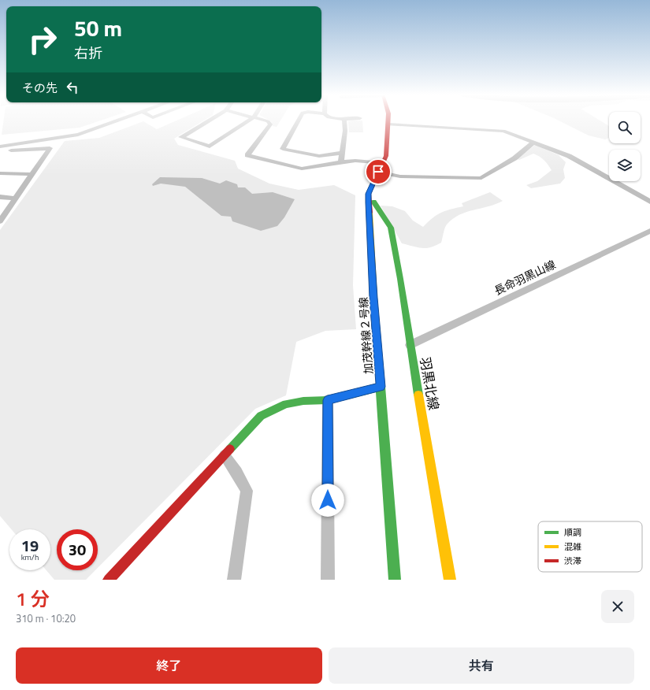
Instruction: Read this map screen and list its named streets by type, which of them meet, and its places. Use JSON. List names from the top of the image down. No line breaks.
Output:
{"streets":{"street":["長命羽黒山線","加茂幹線２号線","羽黒北線"]},"crossings":[["長命羽黒山線","羽黒北線"],["加茂幹線２号線","羽黒北線"]],"legend":["順調","混雑","渋滞"],"page":{"turn":["50 m","右折"],"then":"その先","speed":"19 km/h","limit":"30","heading":["1 分","310 m · 10:20"],"buttons":["終了","共有"]}}
